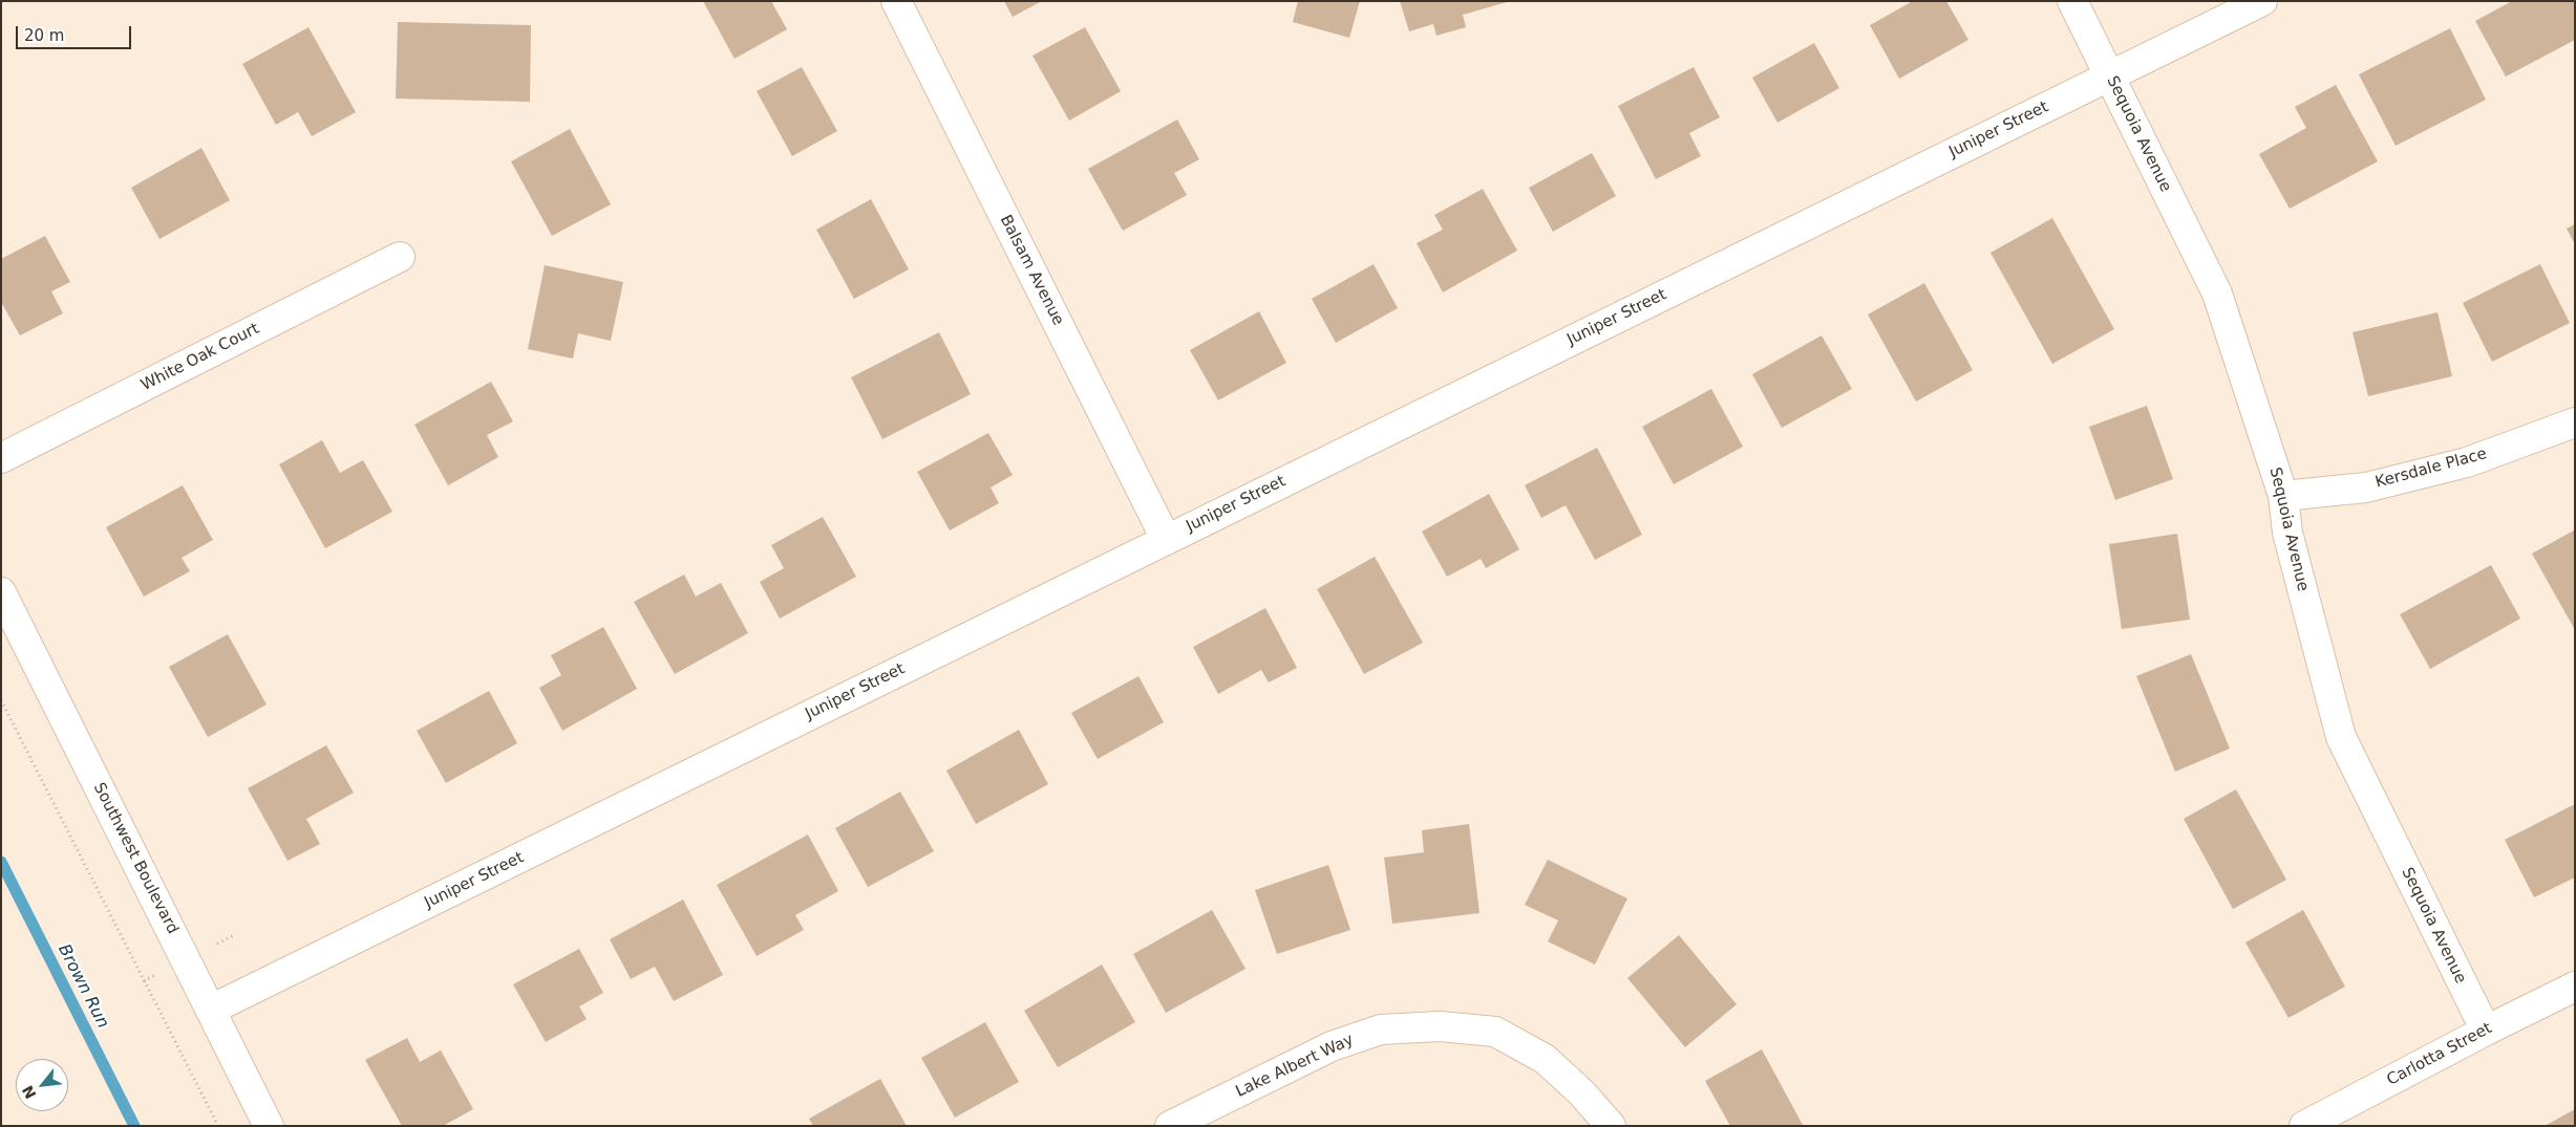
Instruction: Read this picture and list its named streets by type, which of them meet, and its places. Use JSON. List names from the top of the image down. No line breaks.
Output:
{"streets":{"street":["Juniper Street","Sequoia Avenue","Balsam Avenue","White Oak Court","Kersdale Place","Southwest Boulevard","Carlotta Street","Lake Albert Way"]},"crossings":[["Juniper Street","Sequoia Avenue"],["Juniper Street","Balsam Avenue"],["Juniper Street","Southwest Boulevard"],["Sequoia Avenue","Kersdale Place"],["Sequoia Avenue","Carlotta Street"]],"water":["Brown Run"],"scale_bar":"20 m","north":"bottom left"}
